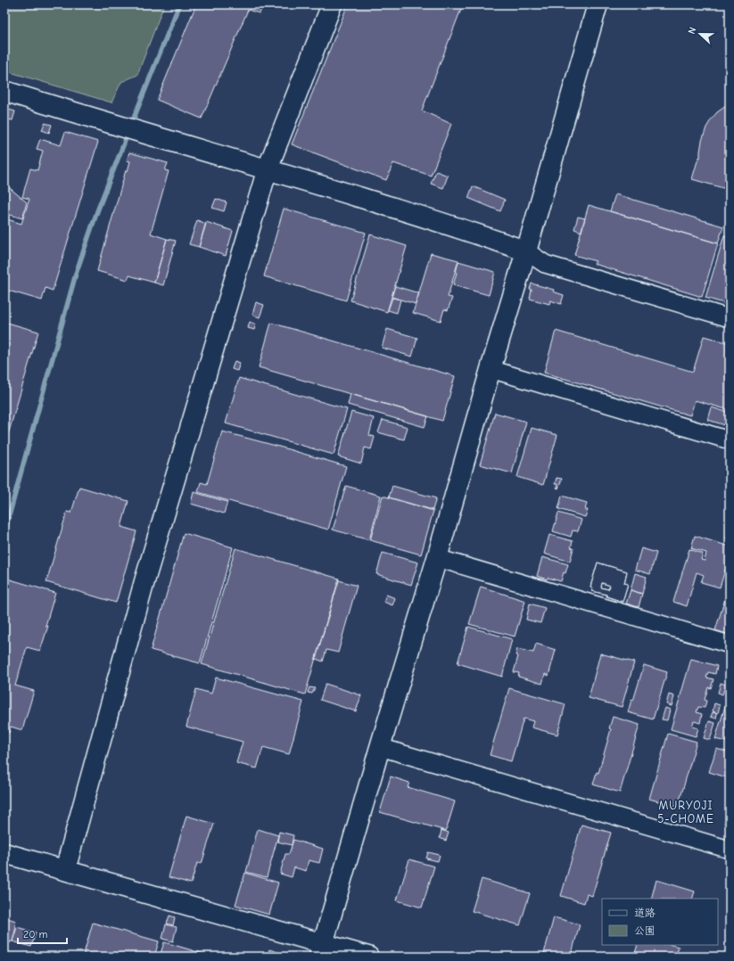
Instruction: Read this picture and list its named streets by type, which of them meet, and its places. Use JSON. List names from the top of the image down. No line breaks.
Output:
{"districts":["MURYOJI 5-CHOME"],"legend":["道路","公園"],"scale_bar":"20 m","north":"left"}
